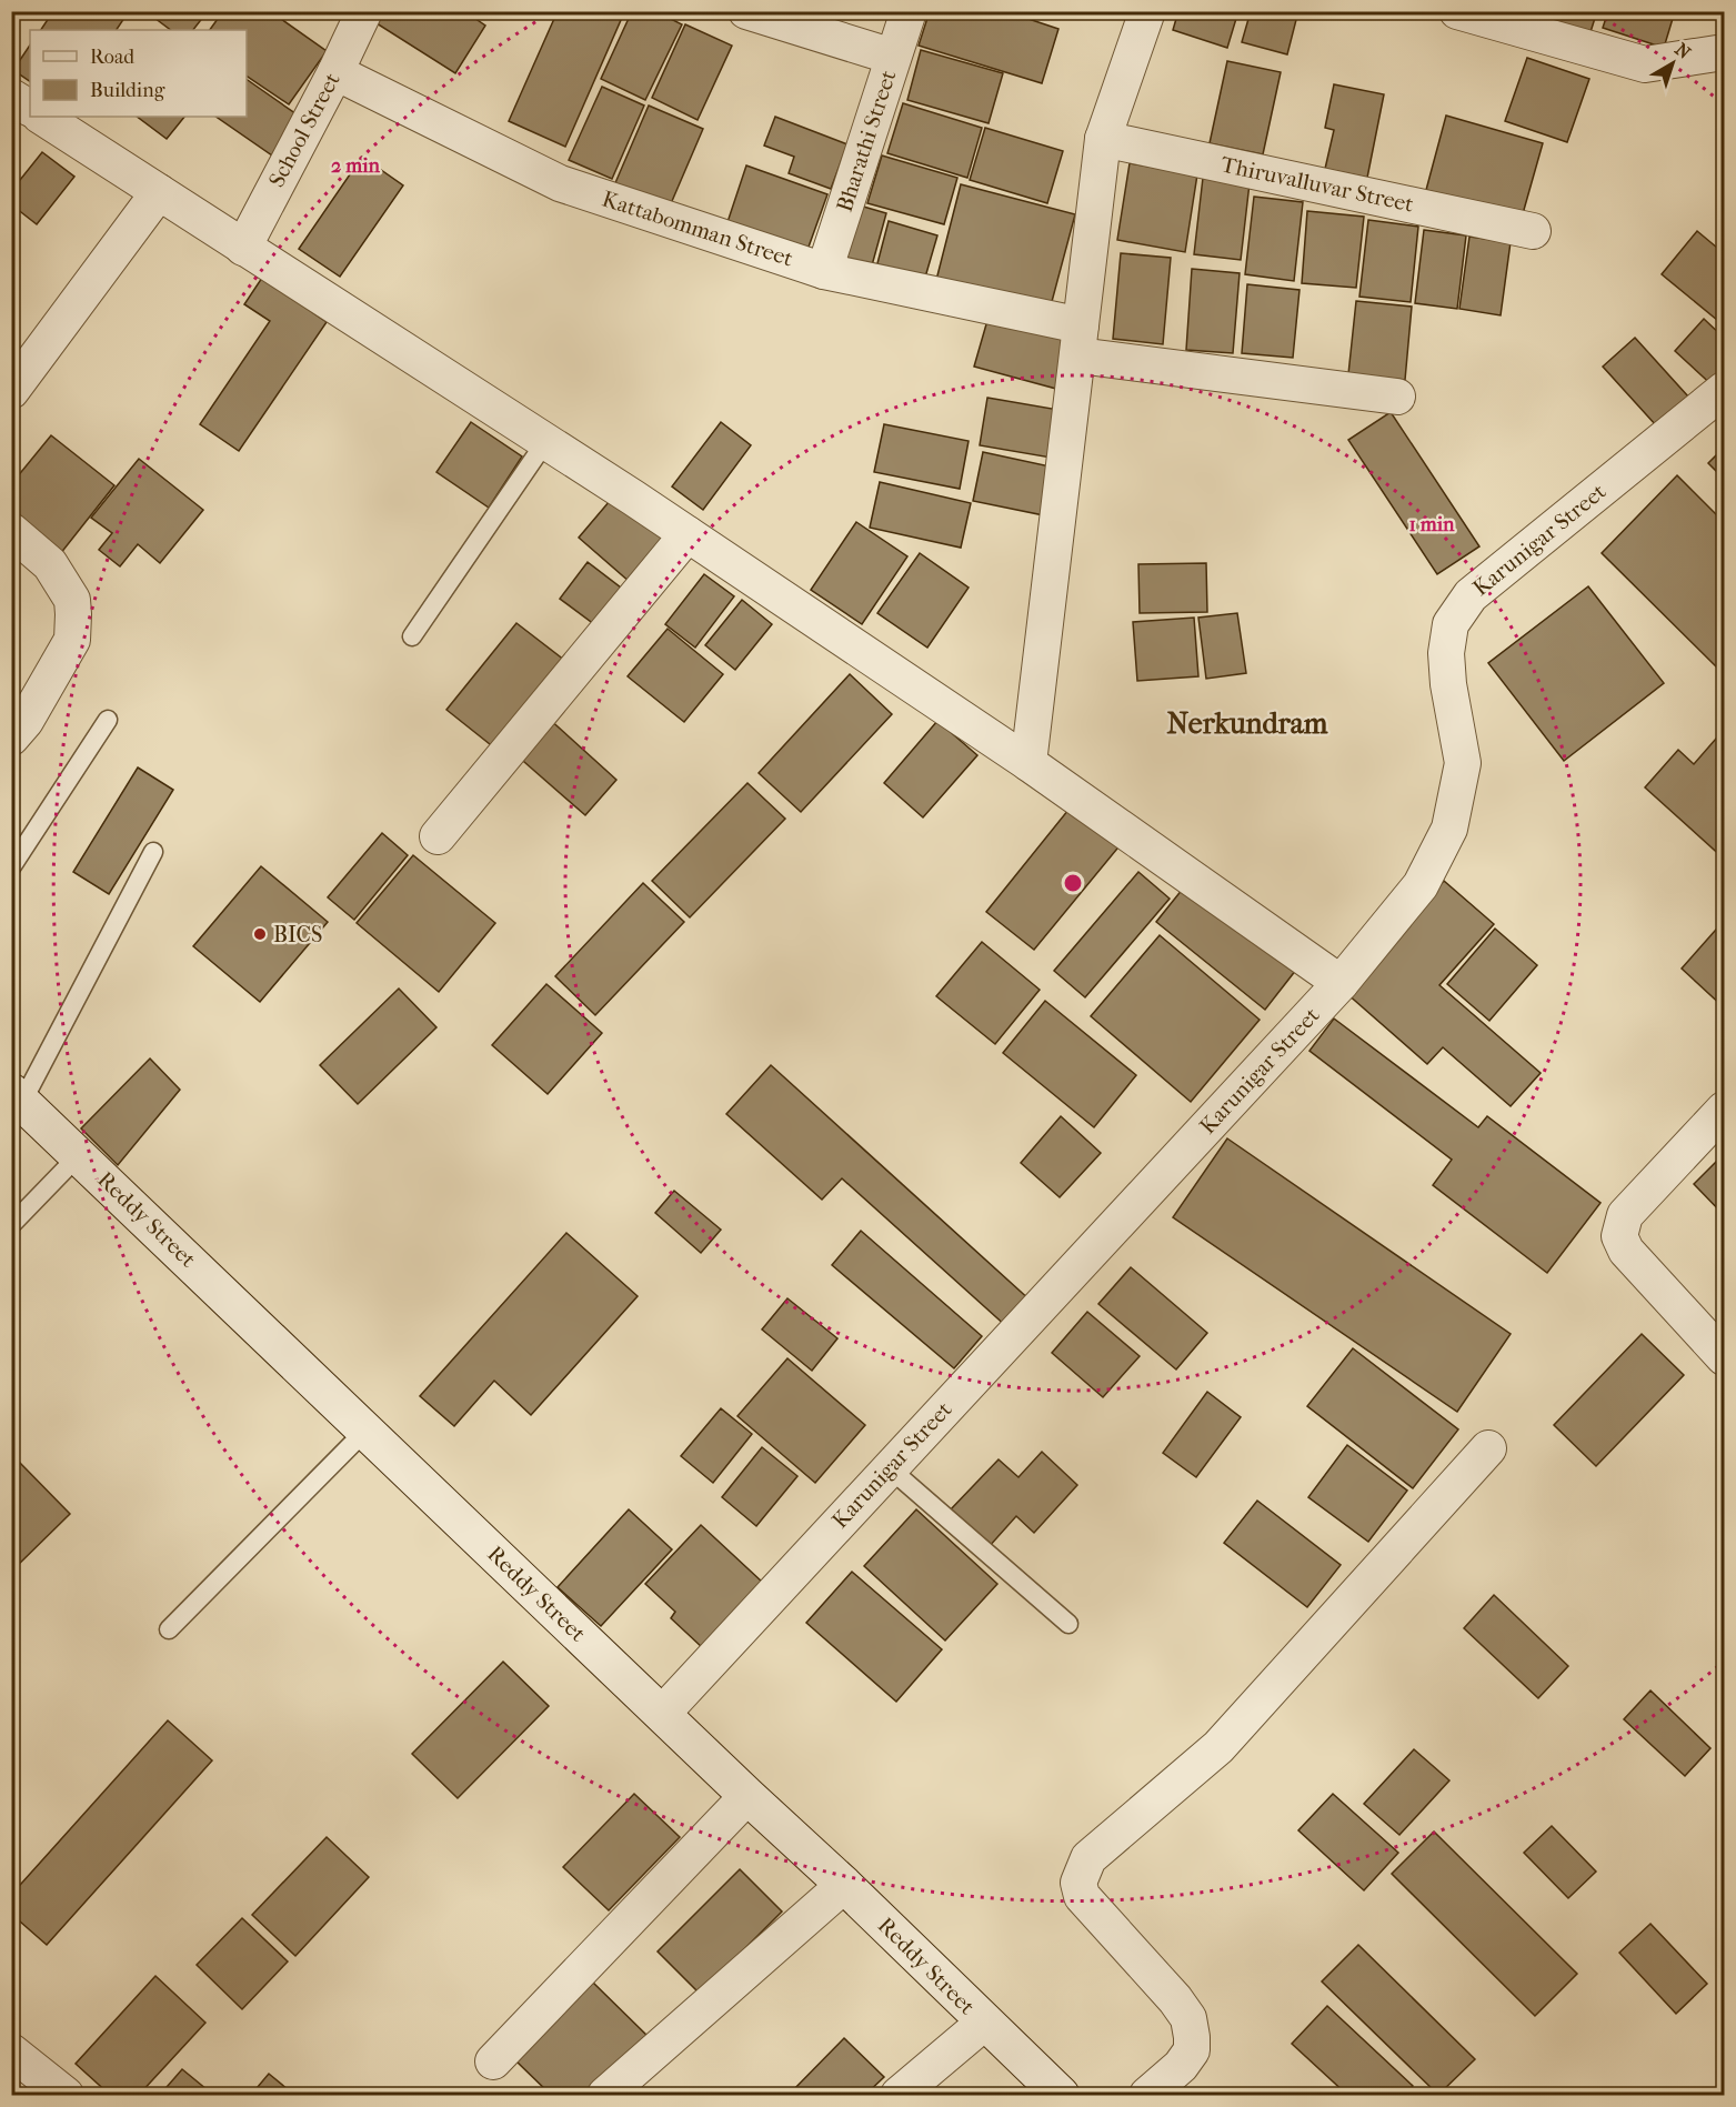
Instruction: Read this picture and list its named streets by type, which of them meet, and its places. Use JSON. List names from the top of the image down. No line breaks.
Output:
{"streets":{"street":["School Street","Bharathi Street","Thiruvalluvar Street","Kattabomman Street","Karunigar Street","Reddy Street"]},"crossings":[["School Street","Kattabomman Street"],["Bharathi Street","Kattabomman Street"],["Karunigar Street","Reddy Street"]],"districts":["Nerkundram"],"places":["BICS"],"legend":["Road","Building"],"north":"top right","rings":["2 min","1 min"]}
